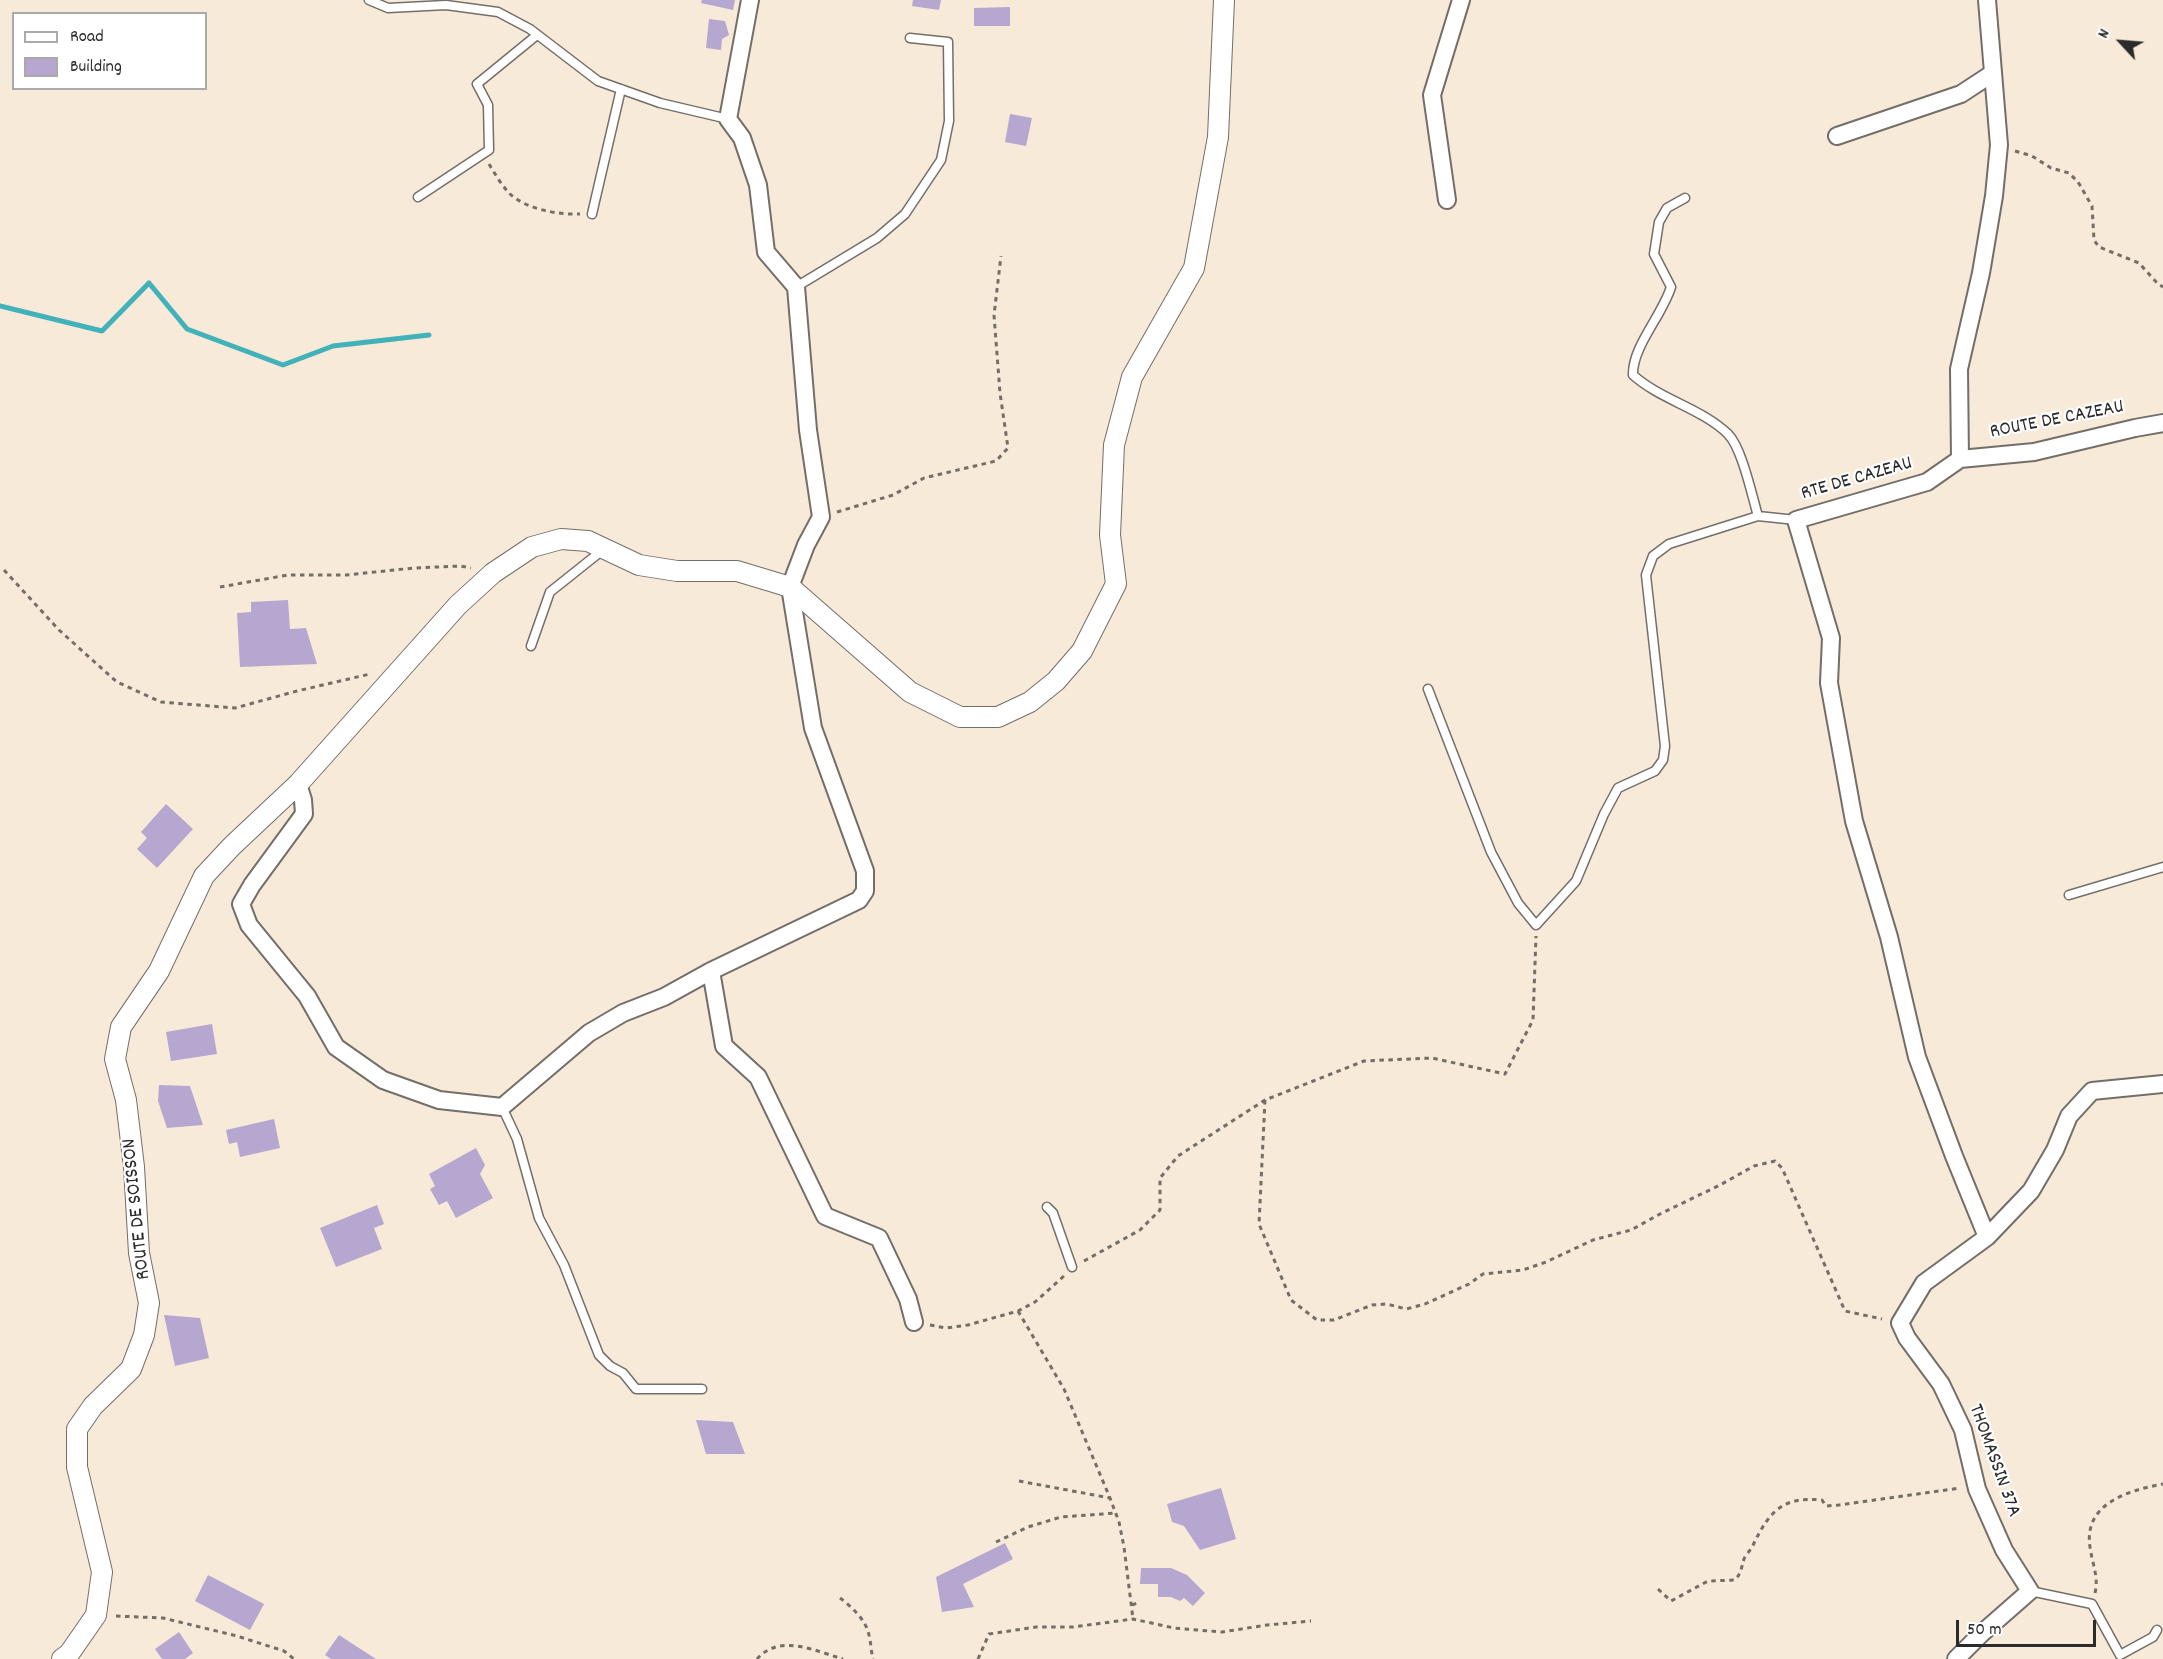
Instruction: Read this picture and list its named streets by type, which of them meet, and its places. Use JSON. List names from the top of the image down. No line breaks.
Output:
{"streets":{"street":["ROUTE DE CAZEAU","RTE DE CAZEAU","ROUTE DE SOISSON","THOMASSIN 37A"]},"crossings":[["ROUTE DE CAZEAU","RTE DE CAZEAU"]],"legend":["Road","Building"],"scale_bar":"50 m","north":"top left"}
